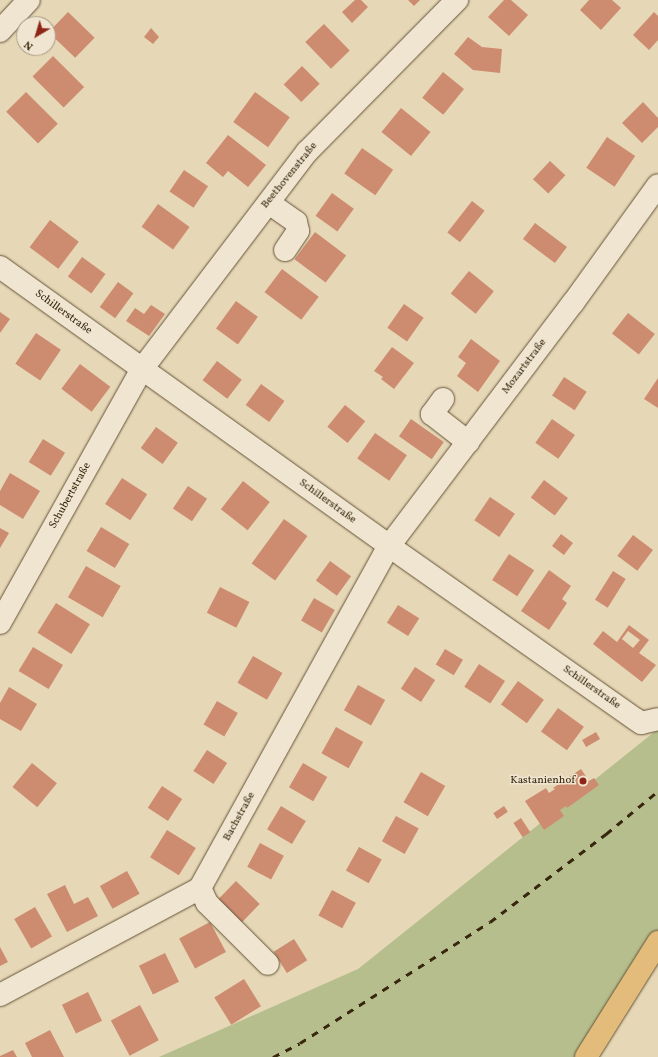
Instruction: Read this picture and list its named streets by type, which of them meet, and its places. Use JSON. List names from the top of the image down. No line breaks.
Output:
{"streets":{"street":["Beethovenstraße","Schillerstraße","Mozartstraße","Schubertstraße","Bachstraße"]},"crossings":[["Beethovenstraße","Schillerstraße"],["Beethovenstraße","Schubertstraße"],["Schillerstraße","Mozartstraße"],["Schillerstraße","Schubertstraße"],["Schillerstraße","Bachstraße"],["Mozartstraße","Bachstraße"]],"places":["Kastanienhof"],"north":"bottom left"}
